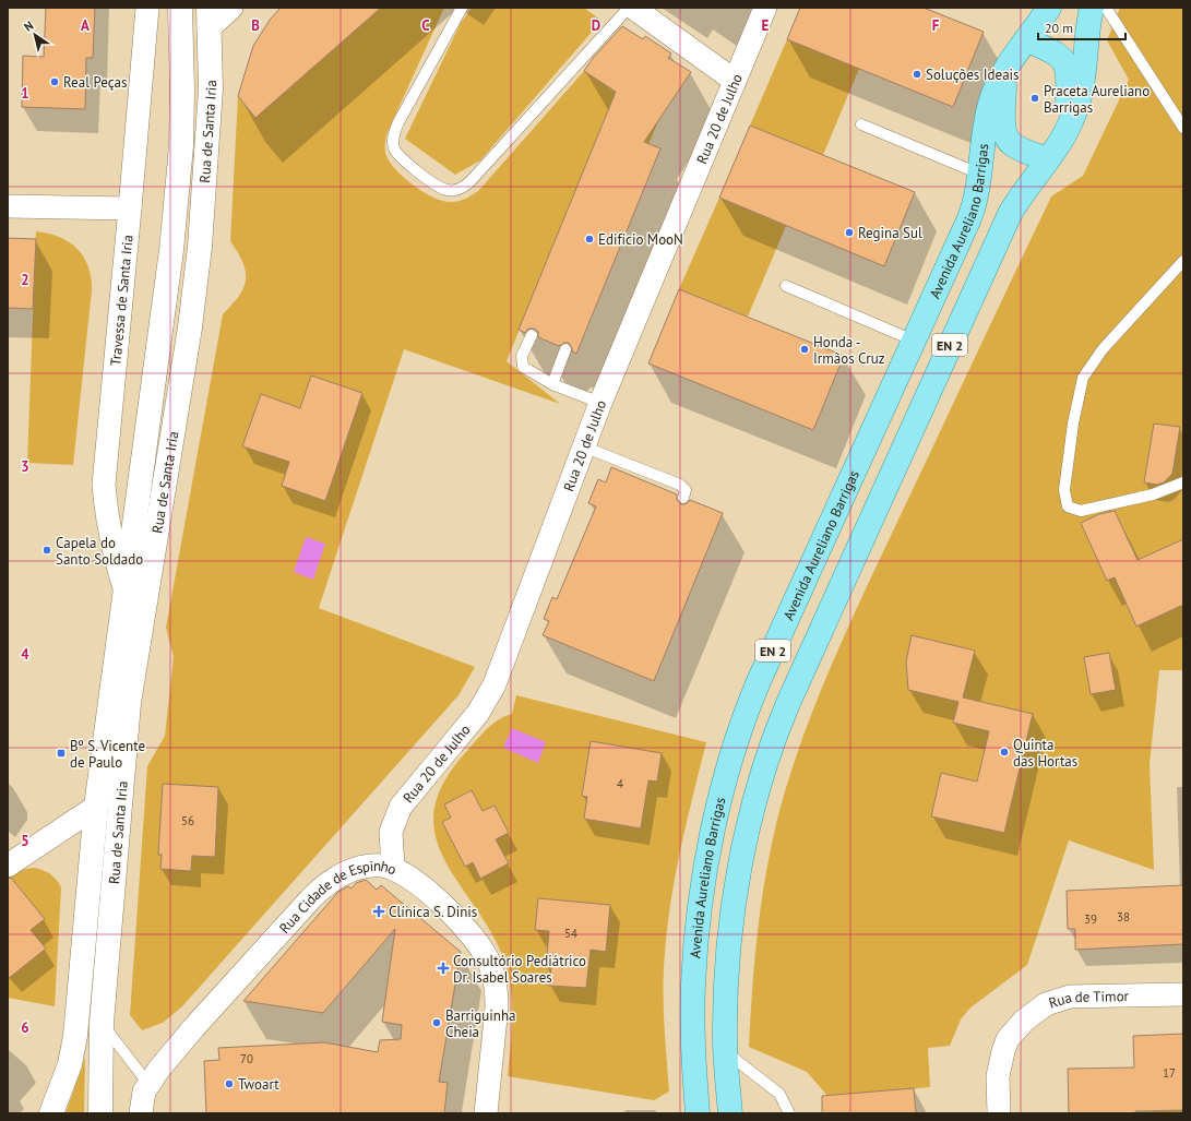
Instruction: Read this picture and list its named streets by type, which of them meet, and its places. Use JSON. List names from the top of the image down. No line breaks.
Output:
{"streets":{"main road":["Rua de Santa Iria","Avenida Aureliano Barrigas","EN 2"],"street":["Rua 20 de Julho","Travessa de Santa Iria","Rua Cidade de Espinho","Rua de Timor"]},"crossings":[["Rua 20 de Julho","Rua Cidade de Espinho"],["Rua de Santa Iria","Travessa de Santa Iria"]],"places":{"other":["Soluções Ideais","Real Peças","Praceta Aureliano Barrigas","Regina Sul","Edifício MooN","Honda - Irmãos Cruz","Capela do Santo Soldado","Quinta das Hortas","Barriguinha Cheia","Twoart"],"transit":["Bº S. Vicente de Paulo"],"health":["Clínica S. Dinis","Consultório Pediátrico Dr. Isabel Soares"]},"house_numbers":["4","56","38","39","54","70","17"],"scale_bar":"20 m","north":"top left","grid":{"columns":["A","B","C","D","E","F"],"rows":["1","2","3","4","5","6"]}}
